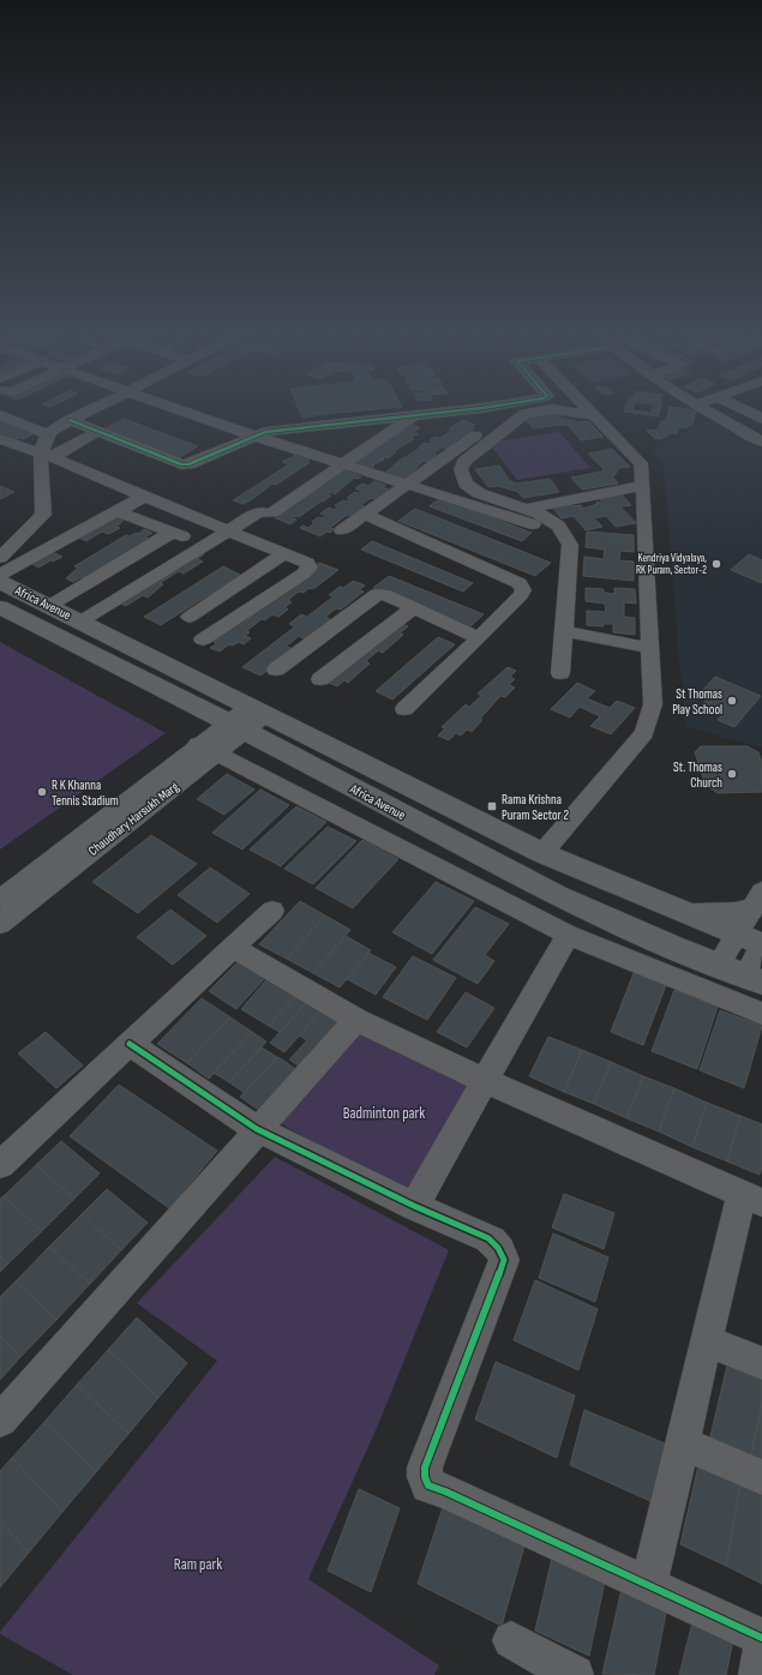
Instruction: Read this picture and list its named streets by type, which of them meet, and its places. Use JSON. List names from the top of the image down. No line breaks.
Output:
{"streets":{"main road":["Africa Avenue"],"street":["Chaudhary Harsukh Marg"]},"crossings":[["Africa Avenue","Chaudhary Harsukh Marg"]],"parks":["Badminton park","Ram park"],"places":{"other":["Kendriya Vidyalaya, RK Puram, Sector-2","St Thomas Play School","St. Thomas Church","R K Khanna Tennis Stadium"],"transit":["Rama Krishna Puram Sector 2"]}}
